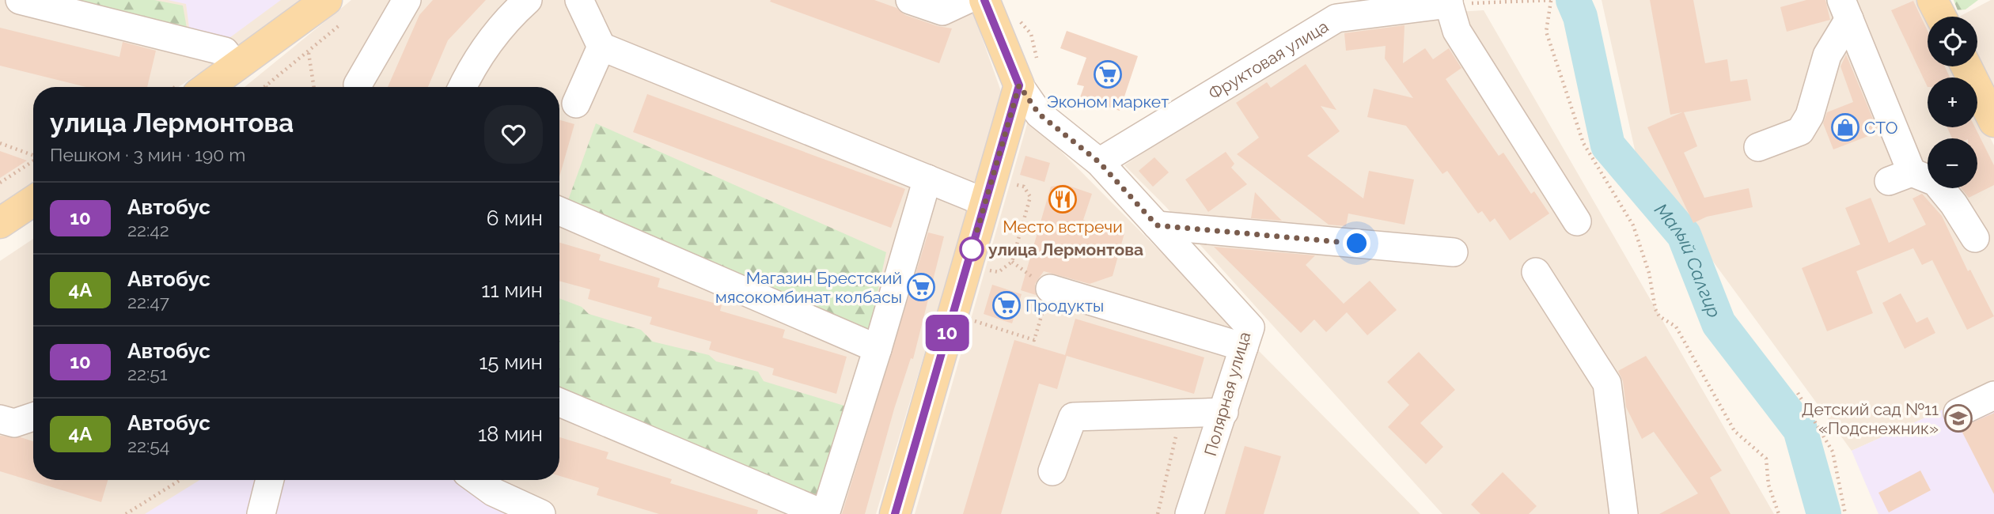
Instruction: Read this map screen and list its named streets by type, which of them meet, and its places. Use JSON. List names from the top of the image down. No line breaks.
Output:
{"streets":{"street":["Фруктовая улица","Полярная улица"]},"crossings":[["Фруктовая улица","Полярная улица"]],"water":["Малый Салгир"],"places":{"supermarket":["Эконом маркет","Магазин Брестский мясокомбинат колбасы","Продукты"],"shop":["СТО"],"restaurant":["Место встречи"],"other":["улица Лермонтова"],"school or university":["Детский сад №11 «Подснежник»"]},"lines":["bus line 10"],"page":{"on_map":"10","map_buttons":["+","−"],"heading":["улица Лермонтова","Пешком · 3 мин · 190 m"],"list":[{"mark":"10","name":"Автобус","note":"22:42","value":"6 мин"},{"mark":"4А","name":"Автобус","note":"22:47","value":"11 мин"},{"mark":"10","name":"Автобус","note":"22:51","value":"15 мин"},{"mark":"4А","name":"Автобус","note":"22:54","value":"18 мин"}]}}
